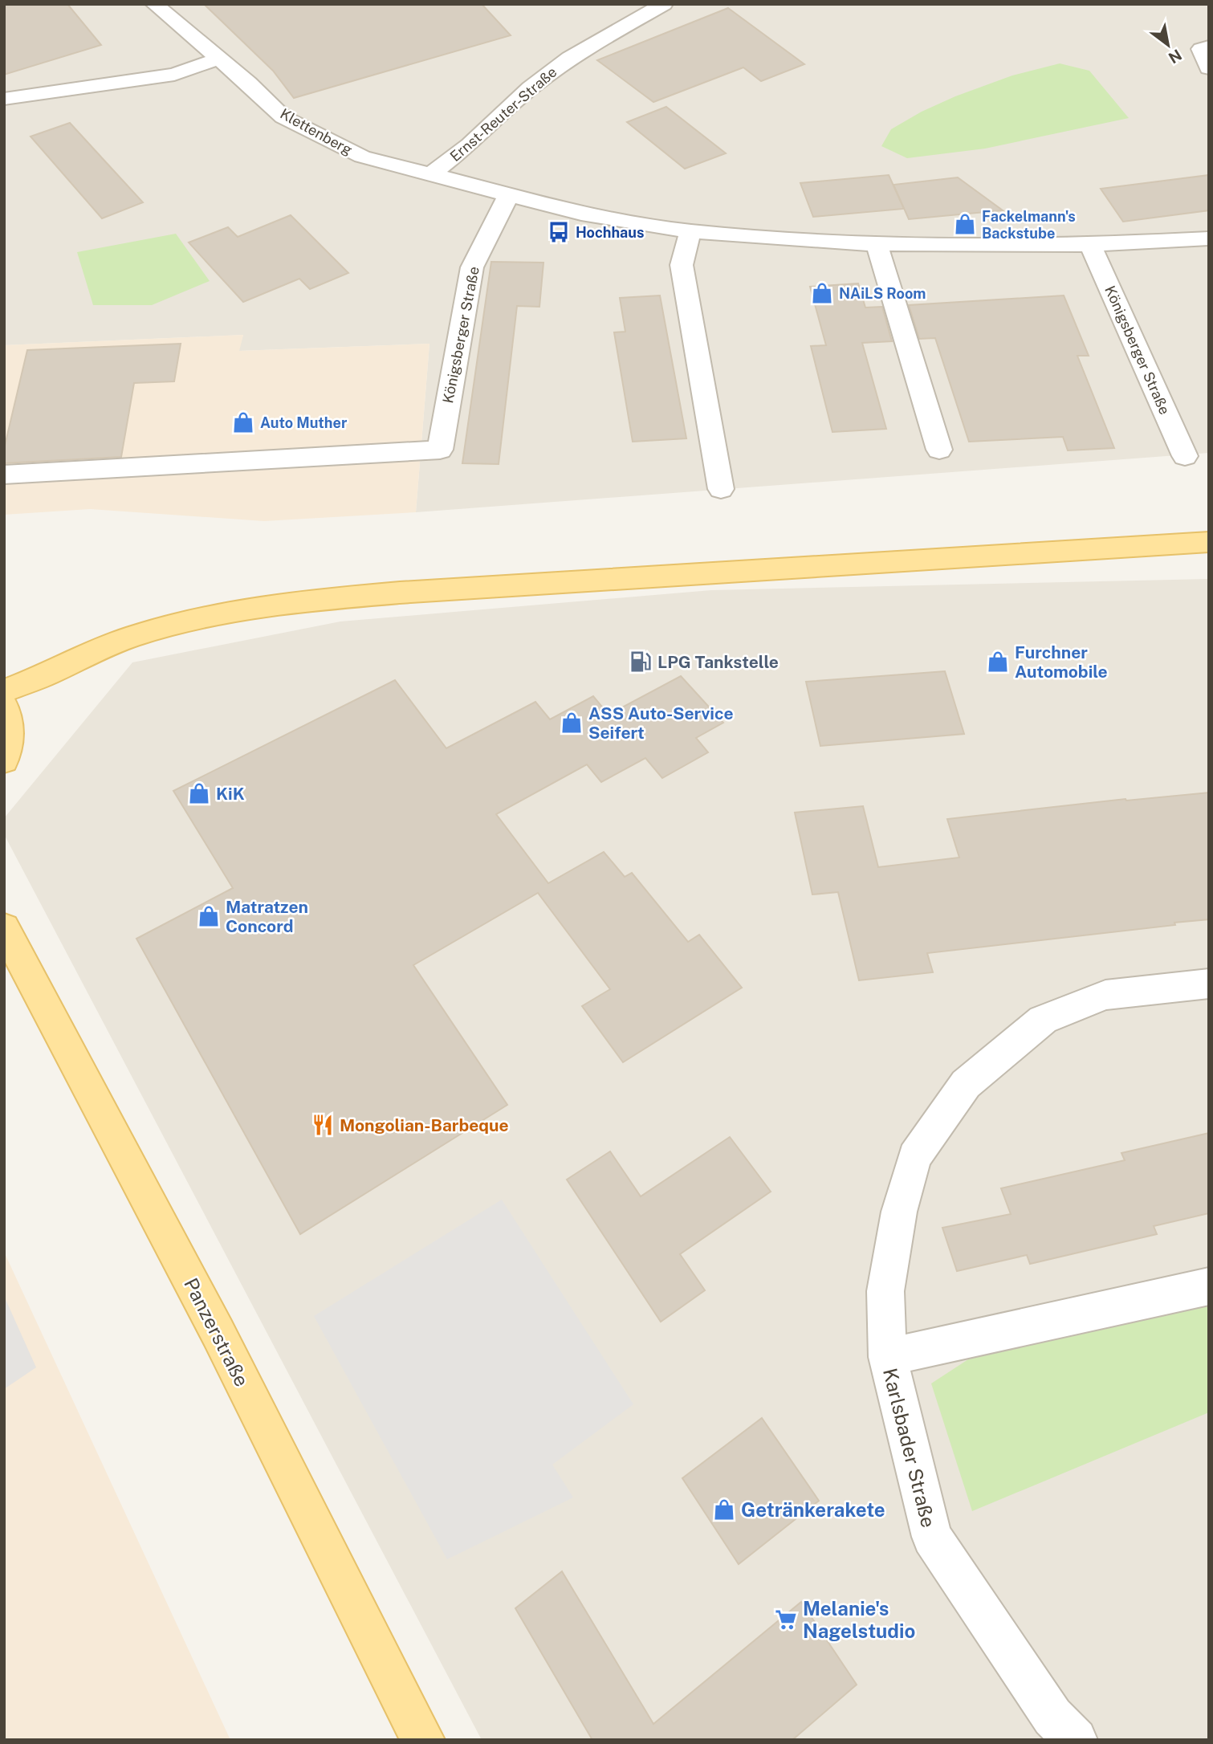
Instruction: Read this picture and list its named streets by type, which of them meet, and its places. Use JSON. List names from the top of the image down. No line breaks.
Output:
{"streets":{"main road":["Panzerstraße"],"street":["Ernst-Reuter-Straße","Klettenberg","Königsberger Straße","Karlsbader Straße"]},"crossings":[["Ernst-Reuter-Straße","Klettenberg"]],"places":{"shop":["Fackelmann's Backstube","NAiLS Room","Auto Muther","Furchner Automobile","ASS Auto-Service Seifert","KiK","Matratzen Concord","Getränkerakete"],"bus stop":["Hochhaus"],"fuel station":["LPG Tankstelle"],"restaurant":["Mongolian-Barbeque"],"supermarket":["Melanie's Nagelstudio"]},"north":"bottom right"}
